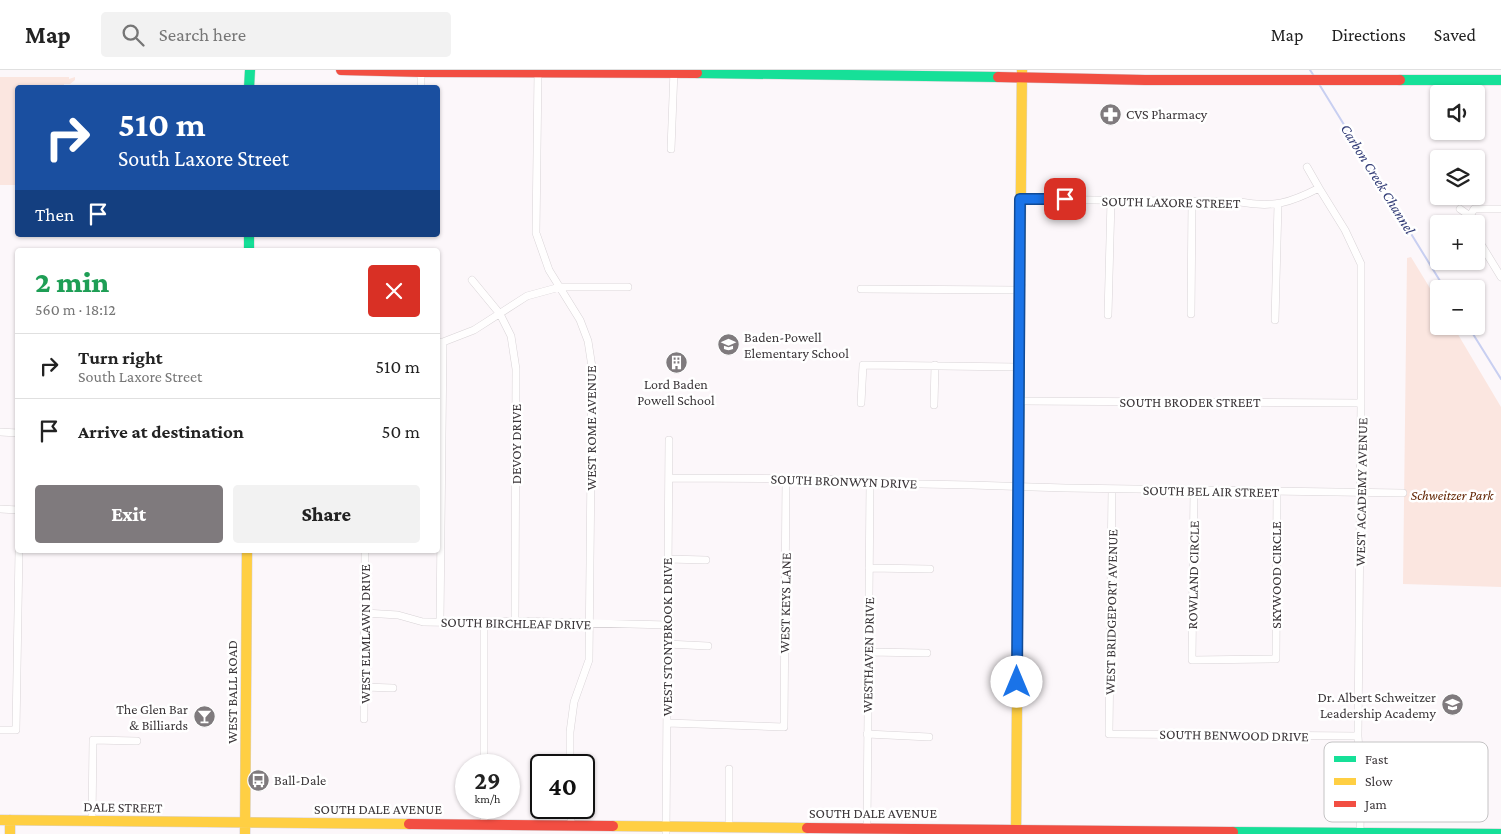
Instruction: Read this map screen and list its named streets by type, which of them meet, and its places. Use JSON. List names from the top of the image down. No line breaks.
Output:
{"streets":{"street":["SOUTH LAXORE STREET","SOUTH BRODER STREET","WEST ROME AVENUE","DEVOY DRIVE","SOUTH BRONWYN DRIVE","SOUTH BEL AIR STREET","WEST ACADEMY AVENUE","ROWLAND CIRCLE","SKYWOOD CIRCLE","WEST KEYS LANE","WEST BRIDGEPORT AVENUE","SOUTH BIRCHLEAF DRIVE","WEST ELMLAWN DRIVE","WEST STONYBROOK DRIVE","WESTHAVEN DRIVE","WEST BALL ROAD","SOUTH BENWOOD DRIVE","DALE STREET","SOUTH DALE AVENUE"]},"crossings":[["SOUTH LAXORE STREET","WEST ACADEMY AVENUE"],["SOUTH BRODER STREET","WEST ACADEMY AVENUE"],["WEST ROME AVENUE","SOUTH BIRCHLEAF DRIVE"],["DEVOY DRIVE","SOUTH BIRCHLEAF DRIVE"],["SOUTH BRONWYN DRIVE","SOUTH BEL AIR STREET"],["SOUTH BRONWYN DRIVE","WEST KEYS LANE"],["SOUTH BRONWYN DRIVE","WEST STONYBROOK DRIVE"],["SOUTH BRONWYN DRIVE","WESTHAVEN DRIVE"],["SOUTH BEL AIR STREET","WEST ACADEMY AVENUE"],["SOUTH BEL AIR STREET","ROWLAND CIRCLE"],["SOUTH BEL AIR STREET","SKYWOOD CIRCLE"],["SOUTH BEL AIR STREET","WEST BRIDGEPORT AVENUE"],["WEST ACADEMY AVENUE","SOUTH BENWOOD DRIVE"],["WEST ACADEMY AVENUE","SOUTH DALE AVENUE"],["ROWLAND CIRCLE","SKYWOOD CIRCLE"],["WEST KEYS LANE","WEST STONYBROOK DRIVE"],["WEST BRIDGEPORT AVENUE","SOUTH BENWOOD DRIVE"],["SOUTH BIRCHLEAF DRIVE","WEST ELMLAWN DRIVE"],["SOUTH BIRCHLEAF DRIVE","WEST STONYBROOK DRIVE"],["WEST STONYBROOK DRIVE","SOUTH DALE AVENUE"],["WESTHAVEN DRIVE","SOUTH DALE AVENUE"],["WEST BALL ROAD","DALE STREET"],["WEST BALL ROAD","SOUTH DALE AVENUE"],["DALE STREET","SOUTH DALE AVENUE"]],"water":["Carbon Creek Channel"],"parks":["Schweitzer Park"],"places":{"pharmacy":["CVS Pharmacy"],"school or university":["Baden-Powell Elementary School","Dr. Albert Schweitzer Leadership Academy"],"building":["Lord Baden Powell School"],"bar":["The Glen Bar & Billiards"],"bus stop":["Ball-Dale"]},"legend":["Fast","Slow","Jam"],"page":{"header":"Map","search":"Search here","nav":["Map","Directions","Saved"],"map_buttons":["+","−"],"turn":["510 m","South Laxore Street"],"then":"Then","heading":["2 min","560 m · 18:12"],"list":[{"name":"Turn right","note":"South Laxore Street","value":"510 m"},{"name":"Arrive at destination","value":"50 m"}],"buttons":["Exit","Share"],"speed":"29 km/h","limit":"40"}}
